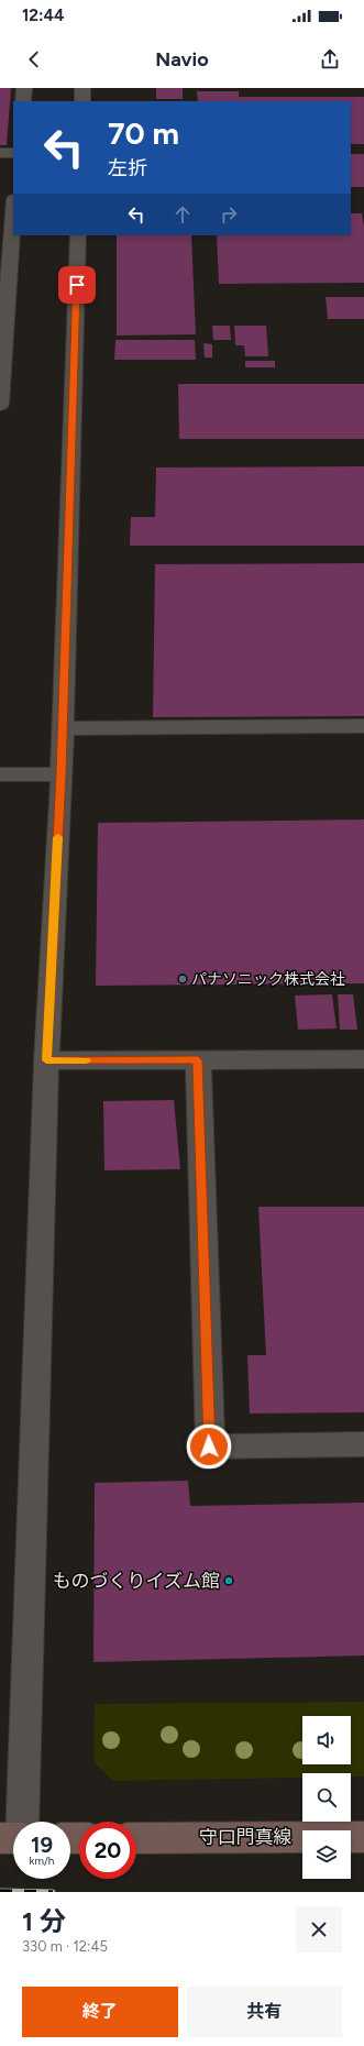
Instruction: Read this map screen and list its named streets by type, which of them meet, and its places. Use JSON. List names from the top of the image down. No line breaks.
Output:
{"streets":{"main road":["守口門真線"]},"places":["パナソニック株式会社","ものづくりイズム館"],"page":{"status":"12:44","header":"Navio","turn":["70 m","左折"],"speed":"19 km/h","limit":"20","heading":["1 分","330 m · 12:45"],"buttons":["終了","共有"]}}
